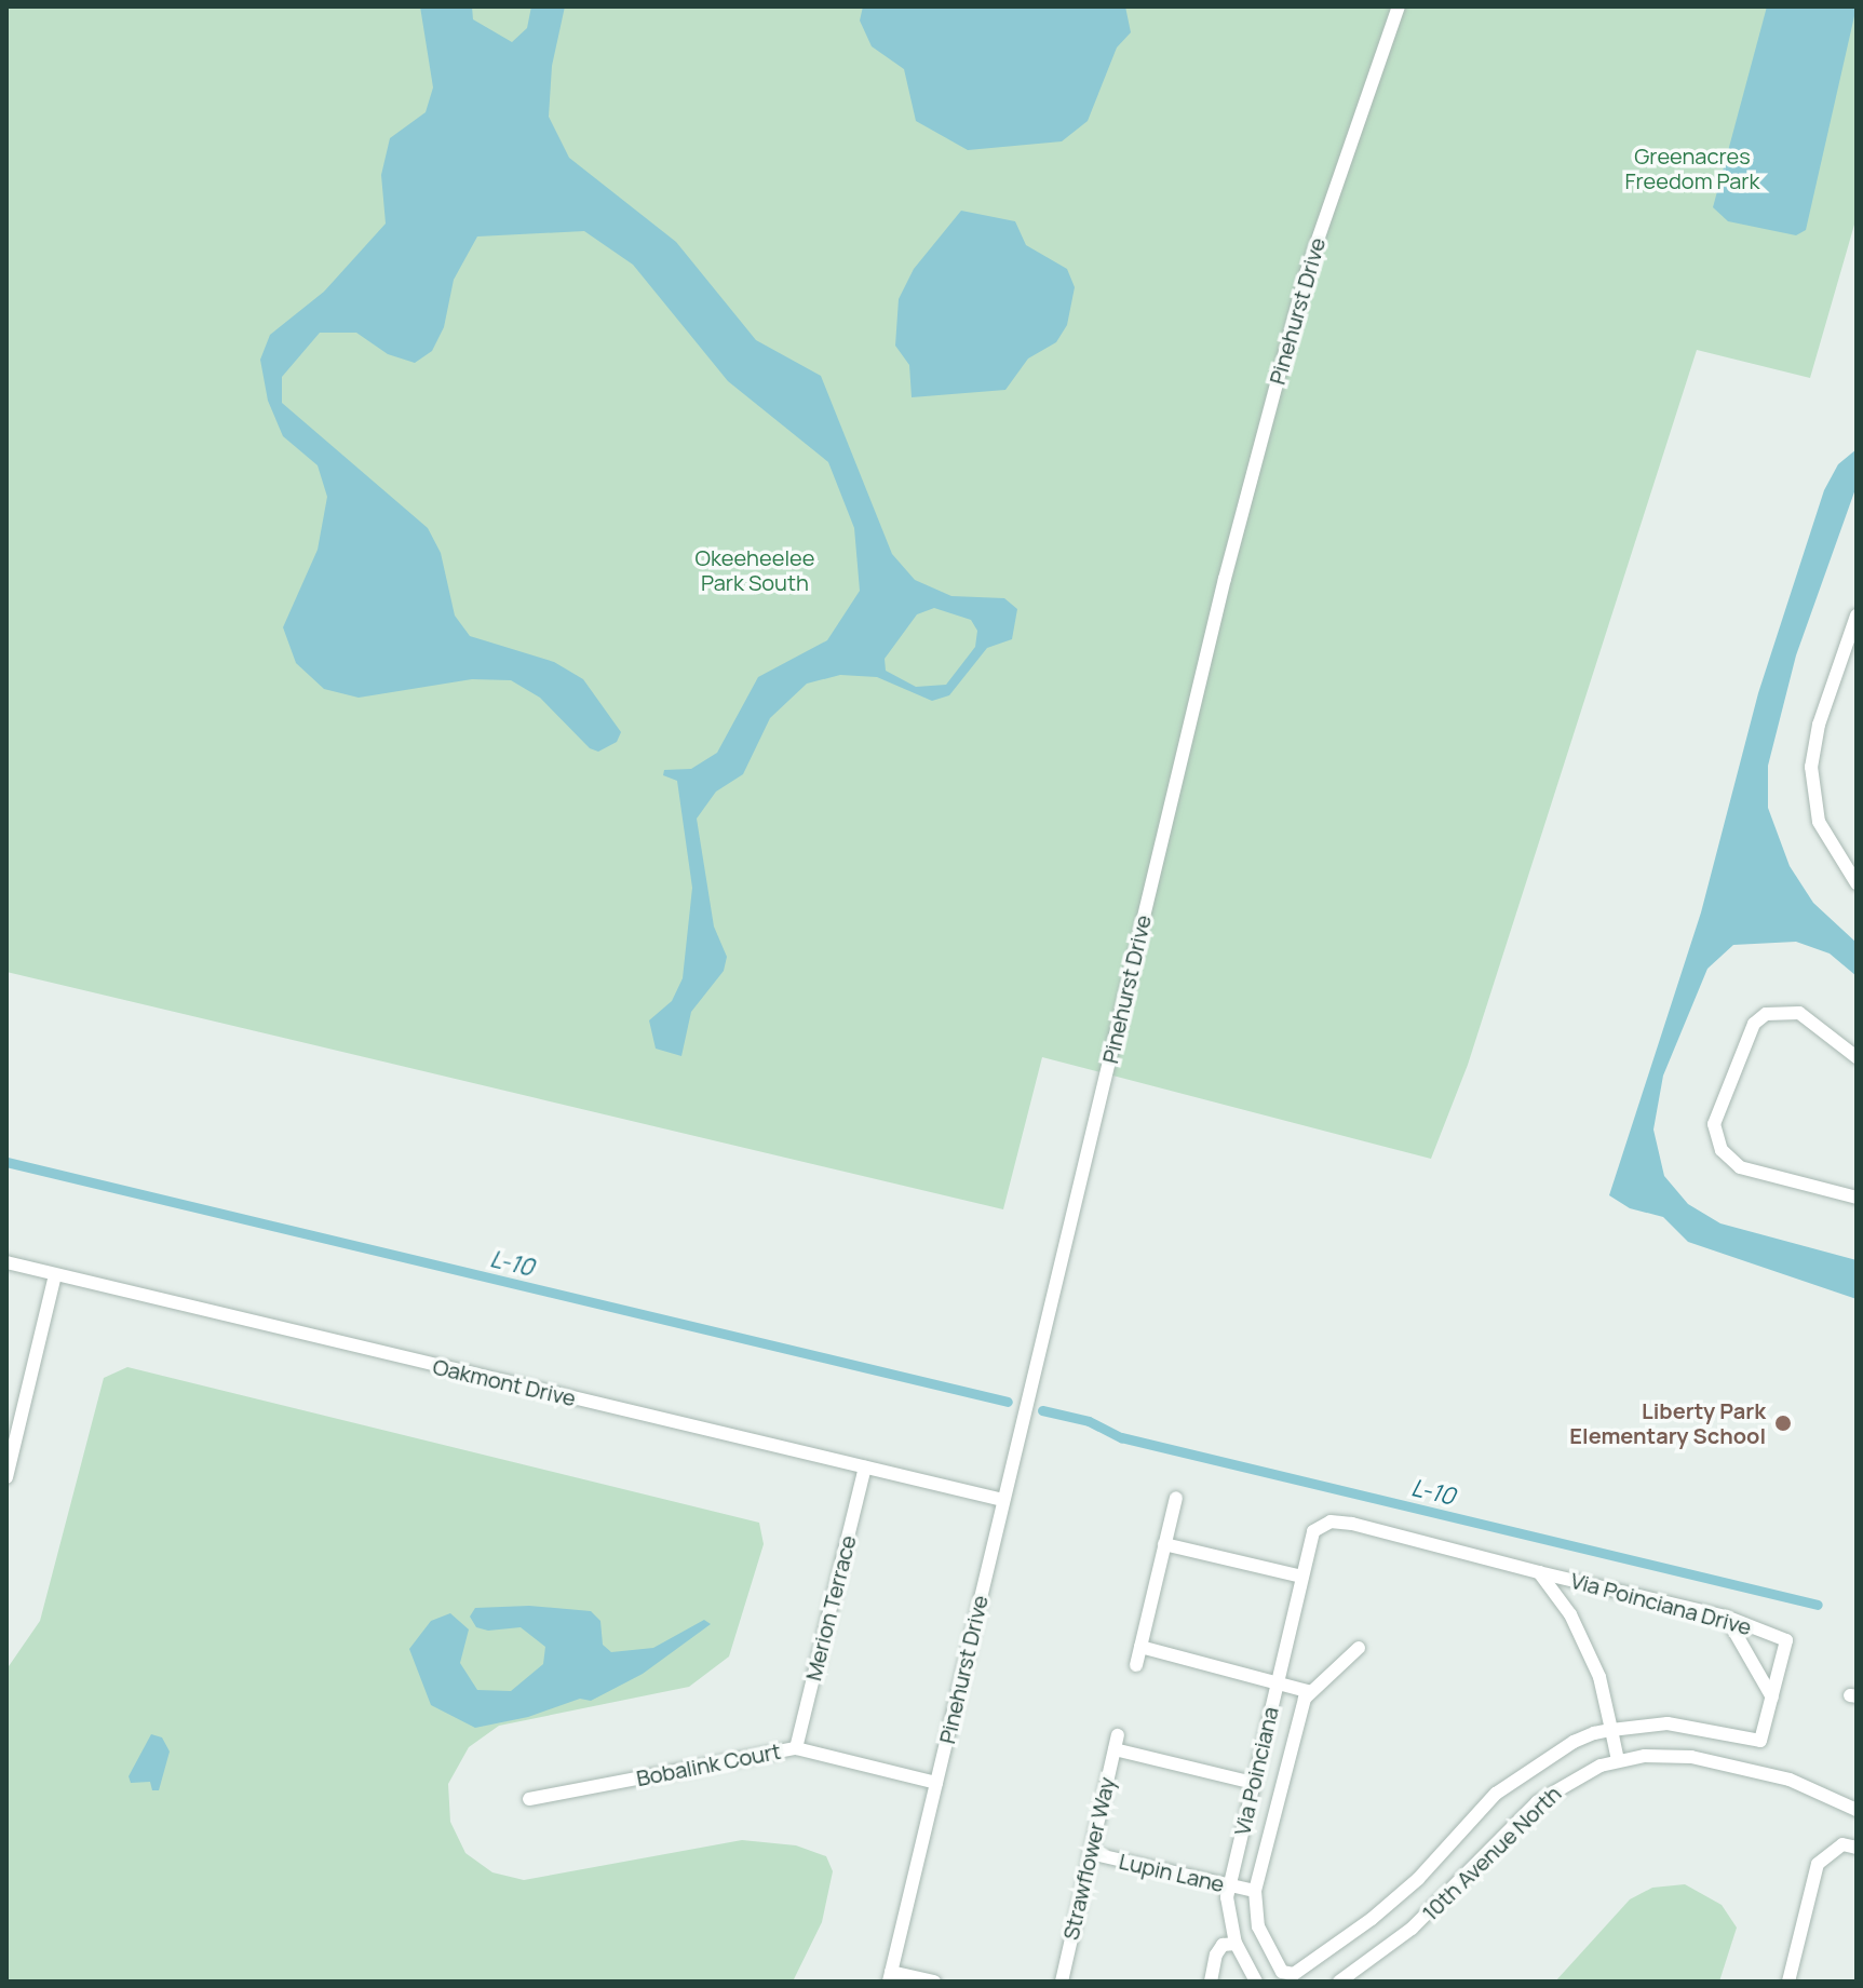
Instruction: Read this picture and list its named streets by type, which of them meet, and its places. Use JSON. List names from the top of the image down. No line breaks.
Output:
{"streets":{"street":["Pinehurst Drive","Oakmont Drive","Via Poinciana Drive","Merion Terrace","Bobalink Court","Via Poinciana","10th Avenue North","Strawflower Way","Lupin Lane"]},"crossings":[["Pinehurst Drive","Oakmont Drive"],["Pinehurst Drive","Bobalink Court"],["Oakmont Drive","Merion Terrace"],["Via Poinciana Drive","Via Poinciana"],["Via Poinciana Drive","10th Avenue North"],["Via Poinciana Drive","Lupin Lane"],["Merion Terrace","Bobalink Court"],["Via Poinciana","Strawflower Way"],["Via Poinciana","Lupin Lane"],["Strawflower Way","Lupin Lane"]],"water":["L-10"],"parks":["Greenacres Freedom Park","Okeeheelee Park South"],"places":["Liberty Park Elementary School"]}
